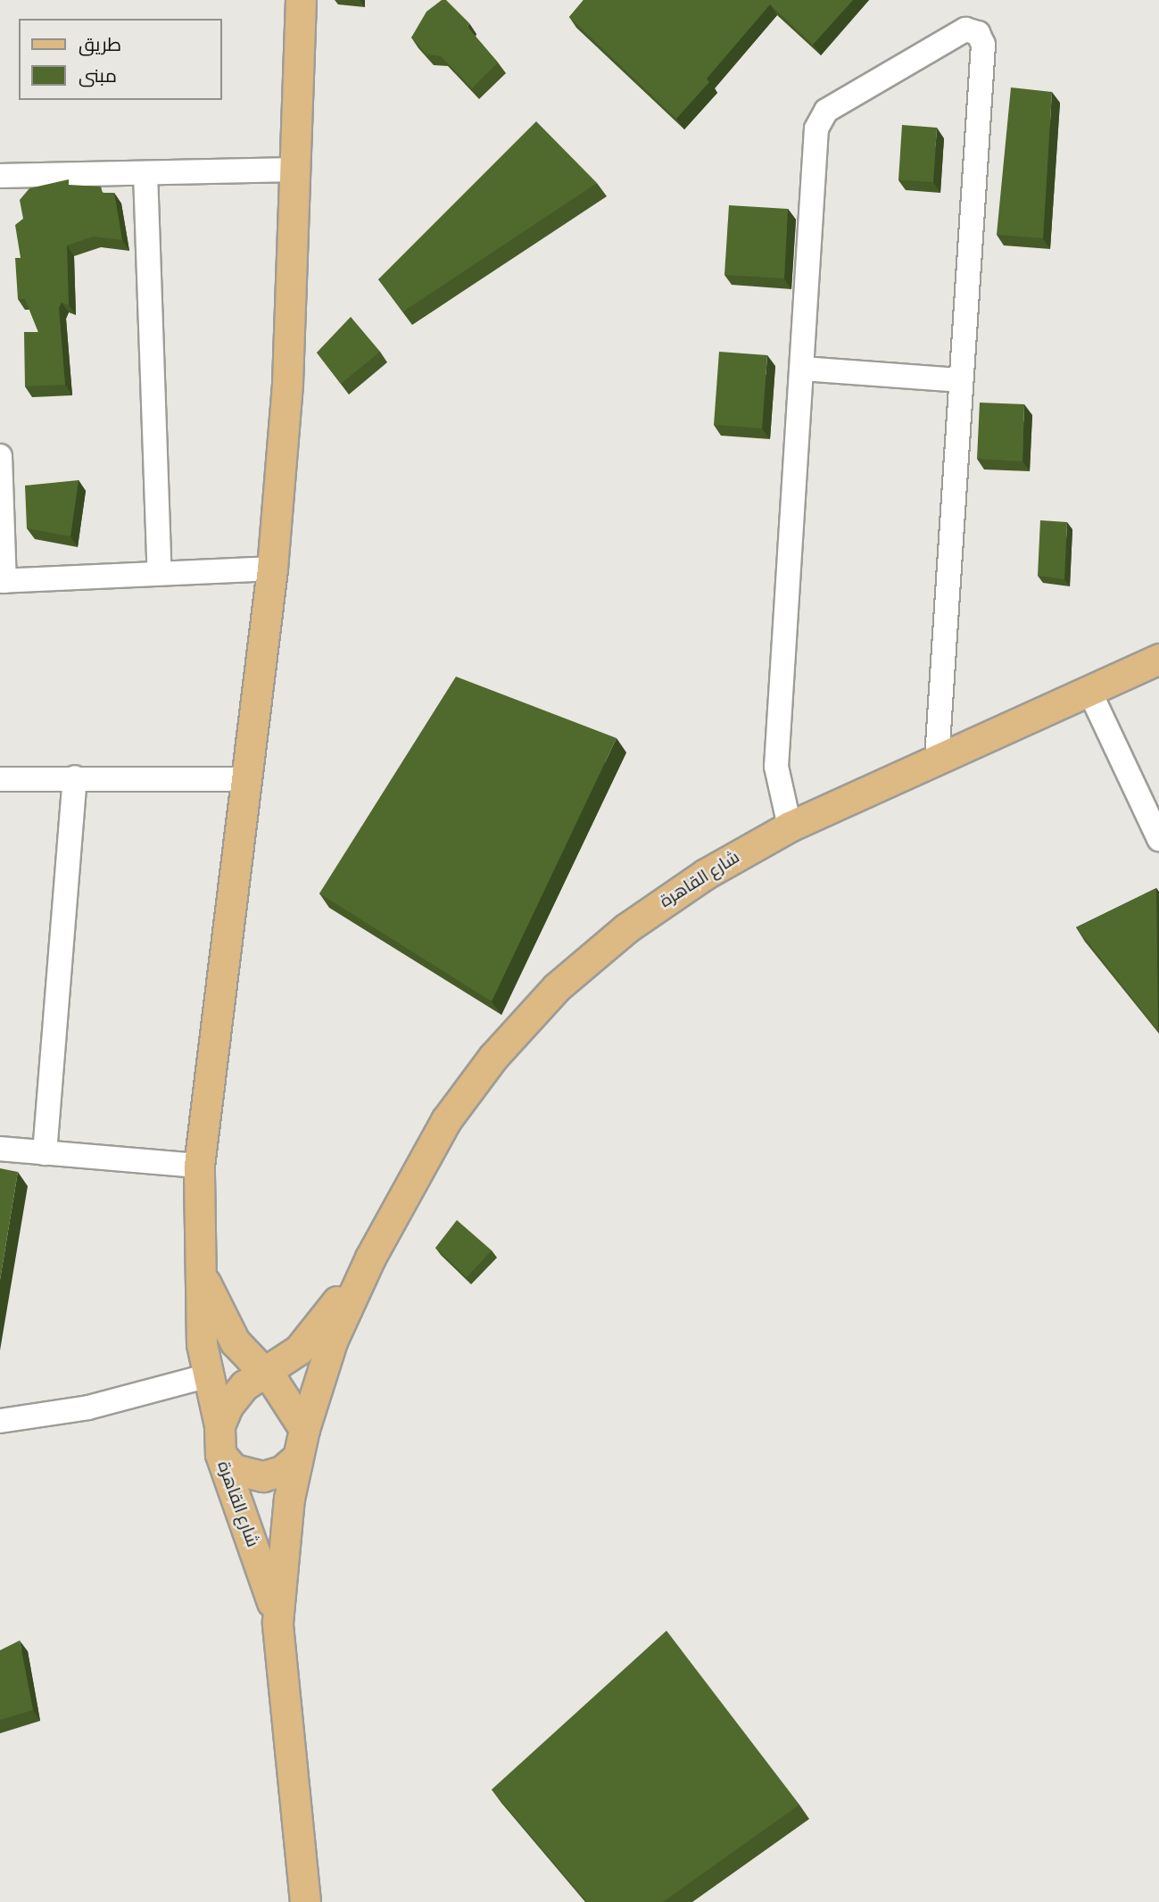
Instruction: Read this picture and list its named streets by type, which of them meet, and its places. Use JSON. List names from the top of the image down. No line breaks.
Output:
{"streets":{"main road":["شارع القاهرة"]},"legend":["طريق","مبنى"]}
